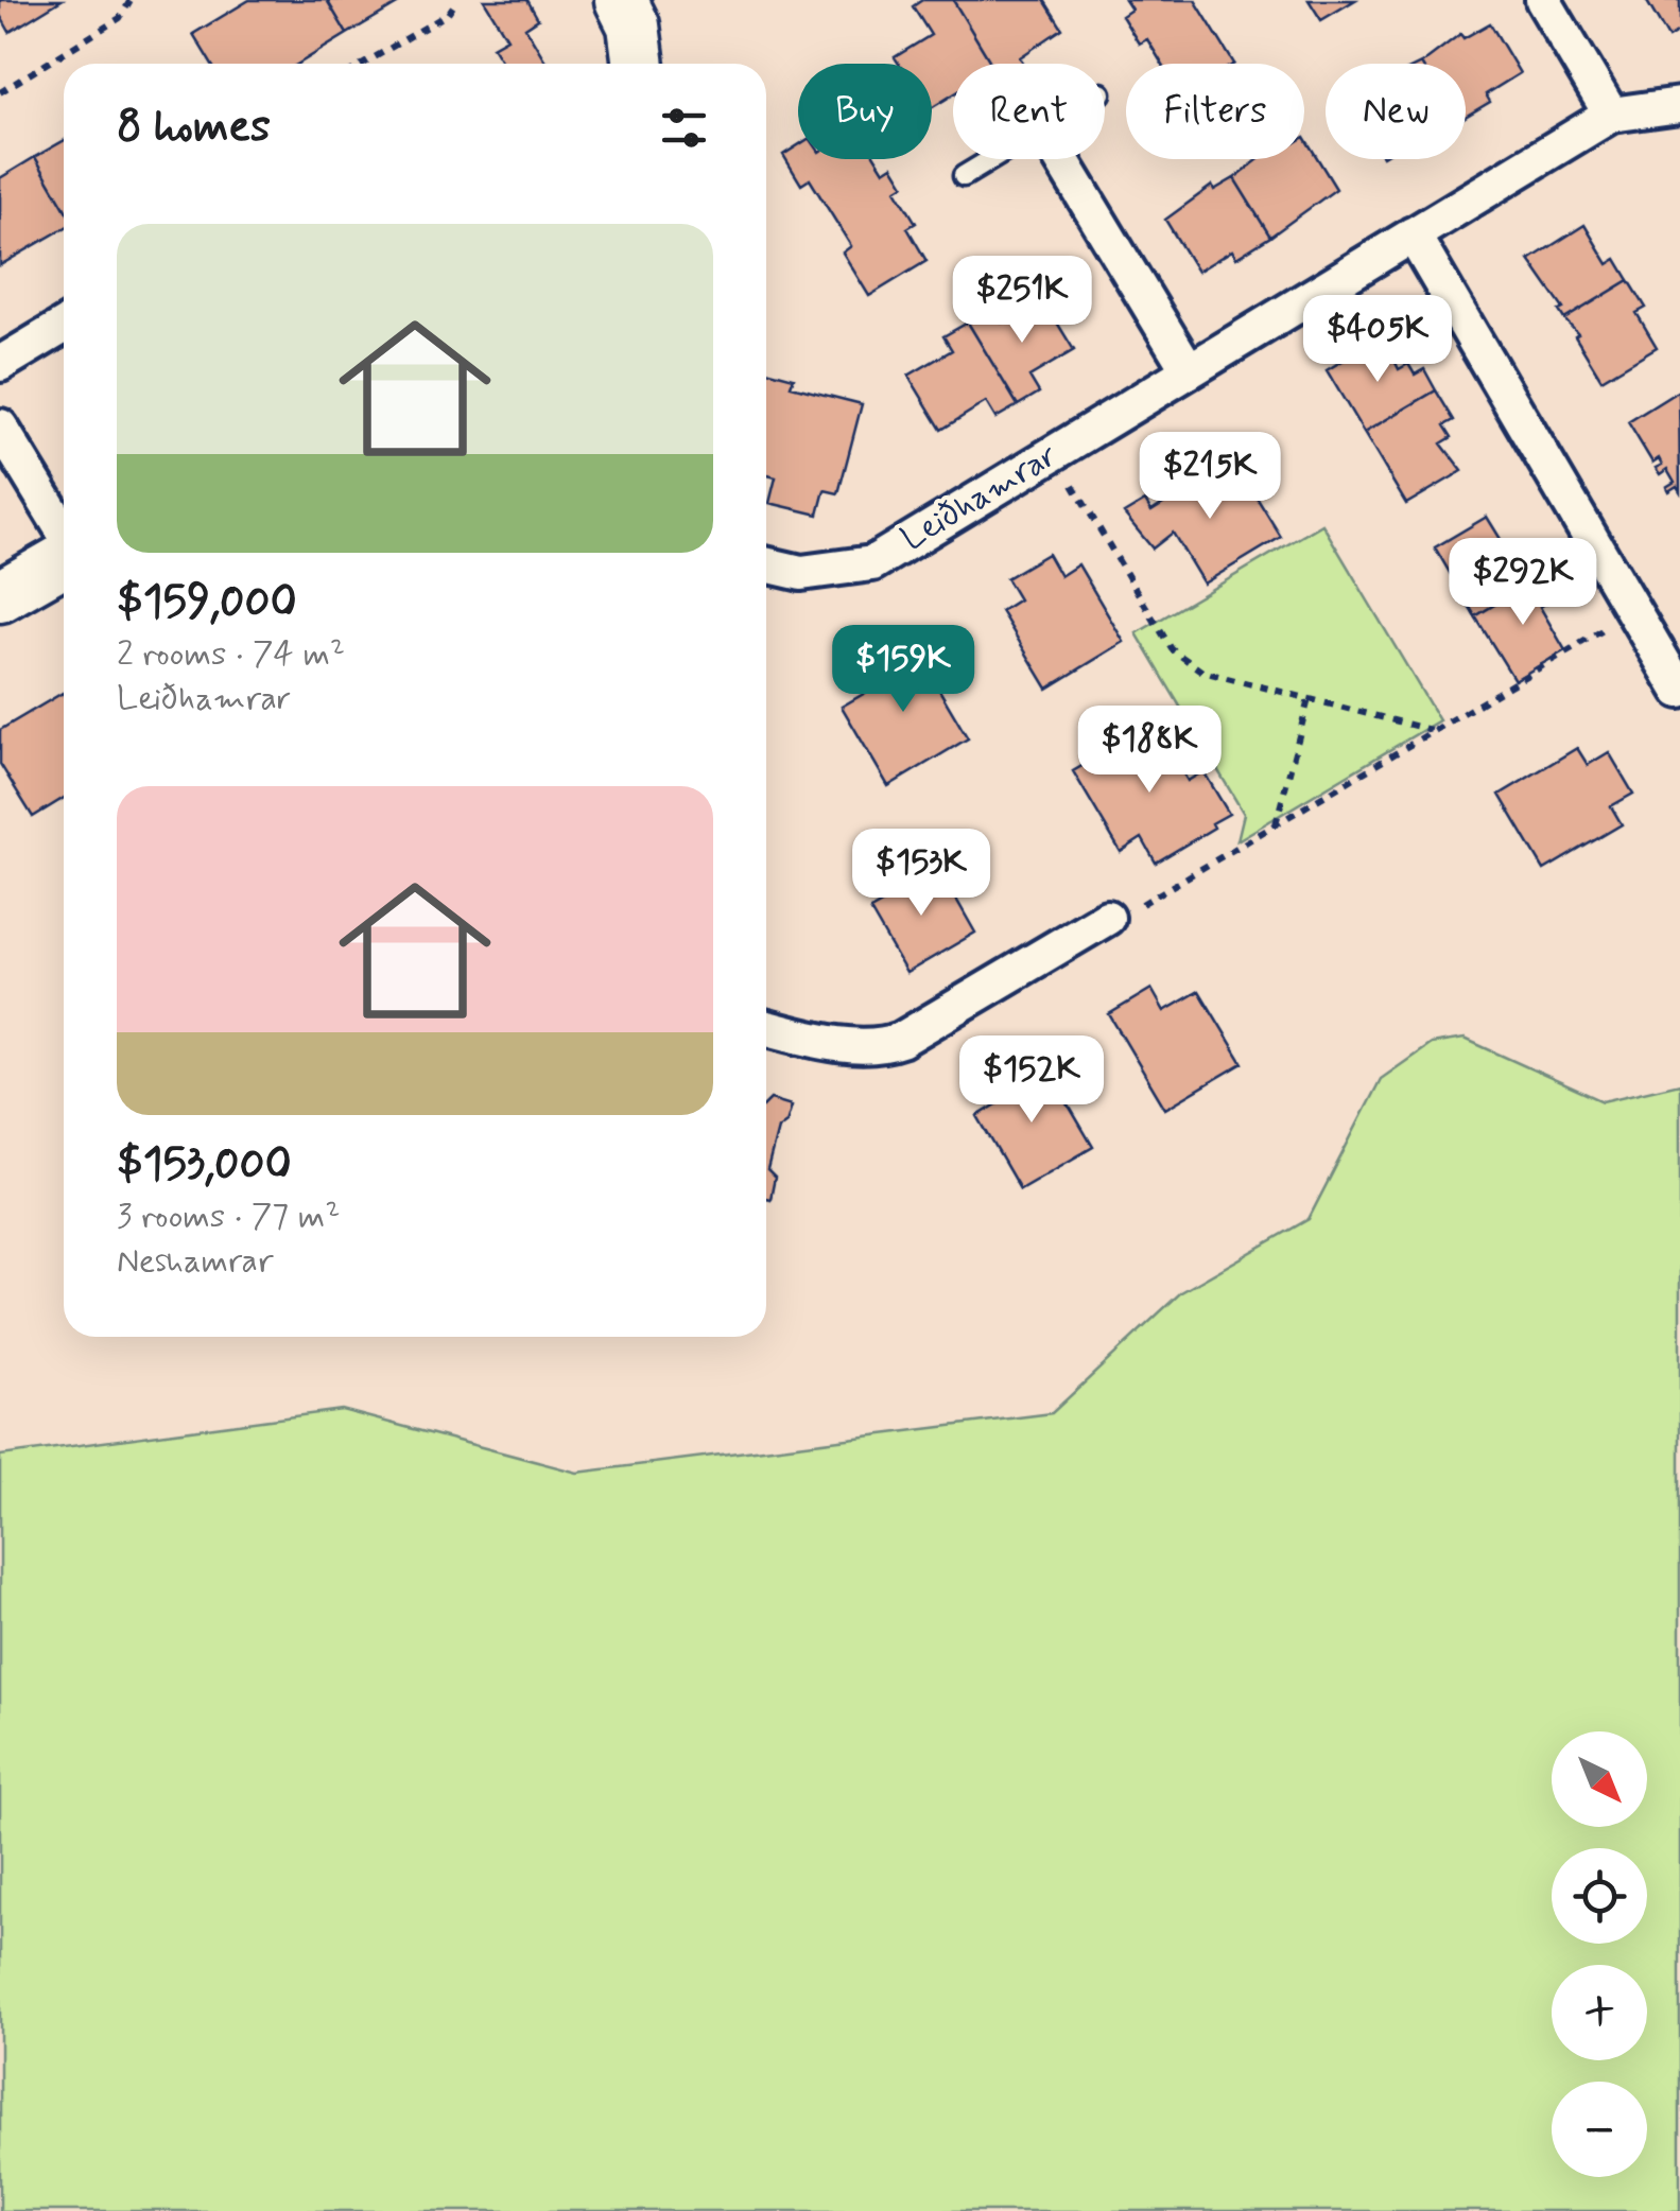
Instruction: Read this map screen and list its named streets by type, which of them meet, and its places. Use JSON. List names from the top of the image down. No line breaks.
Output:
{"streets":{"street":["Leiðhamrar"]},"north":"bottom right","page":{"chip":["Buy","Rent","Filters","New"],"heading":"8 homes","list":[{"name":"$159,000","note":"2 rooms · 74 m² · Leiðhamrar"},{"name":"$153,000","note":"3 rooms · 77 m² · Neshamrar"}],"price":["$251K","$405K","$215K","$292K","$159K","$188K","$153K","$152K"],"map_buttons":["+","−"]}}
